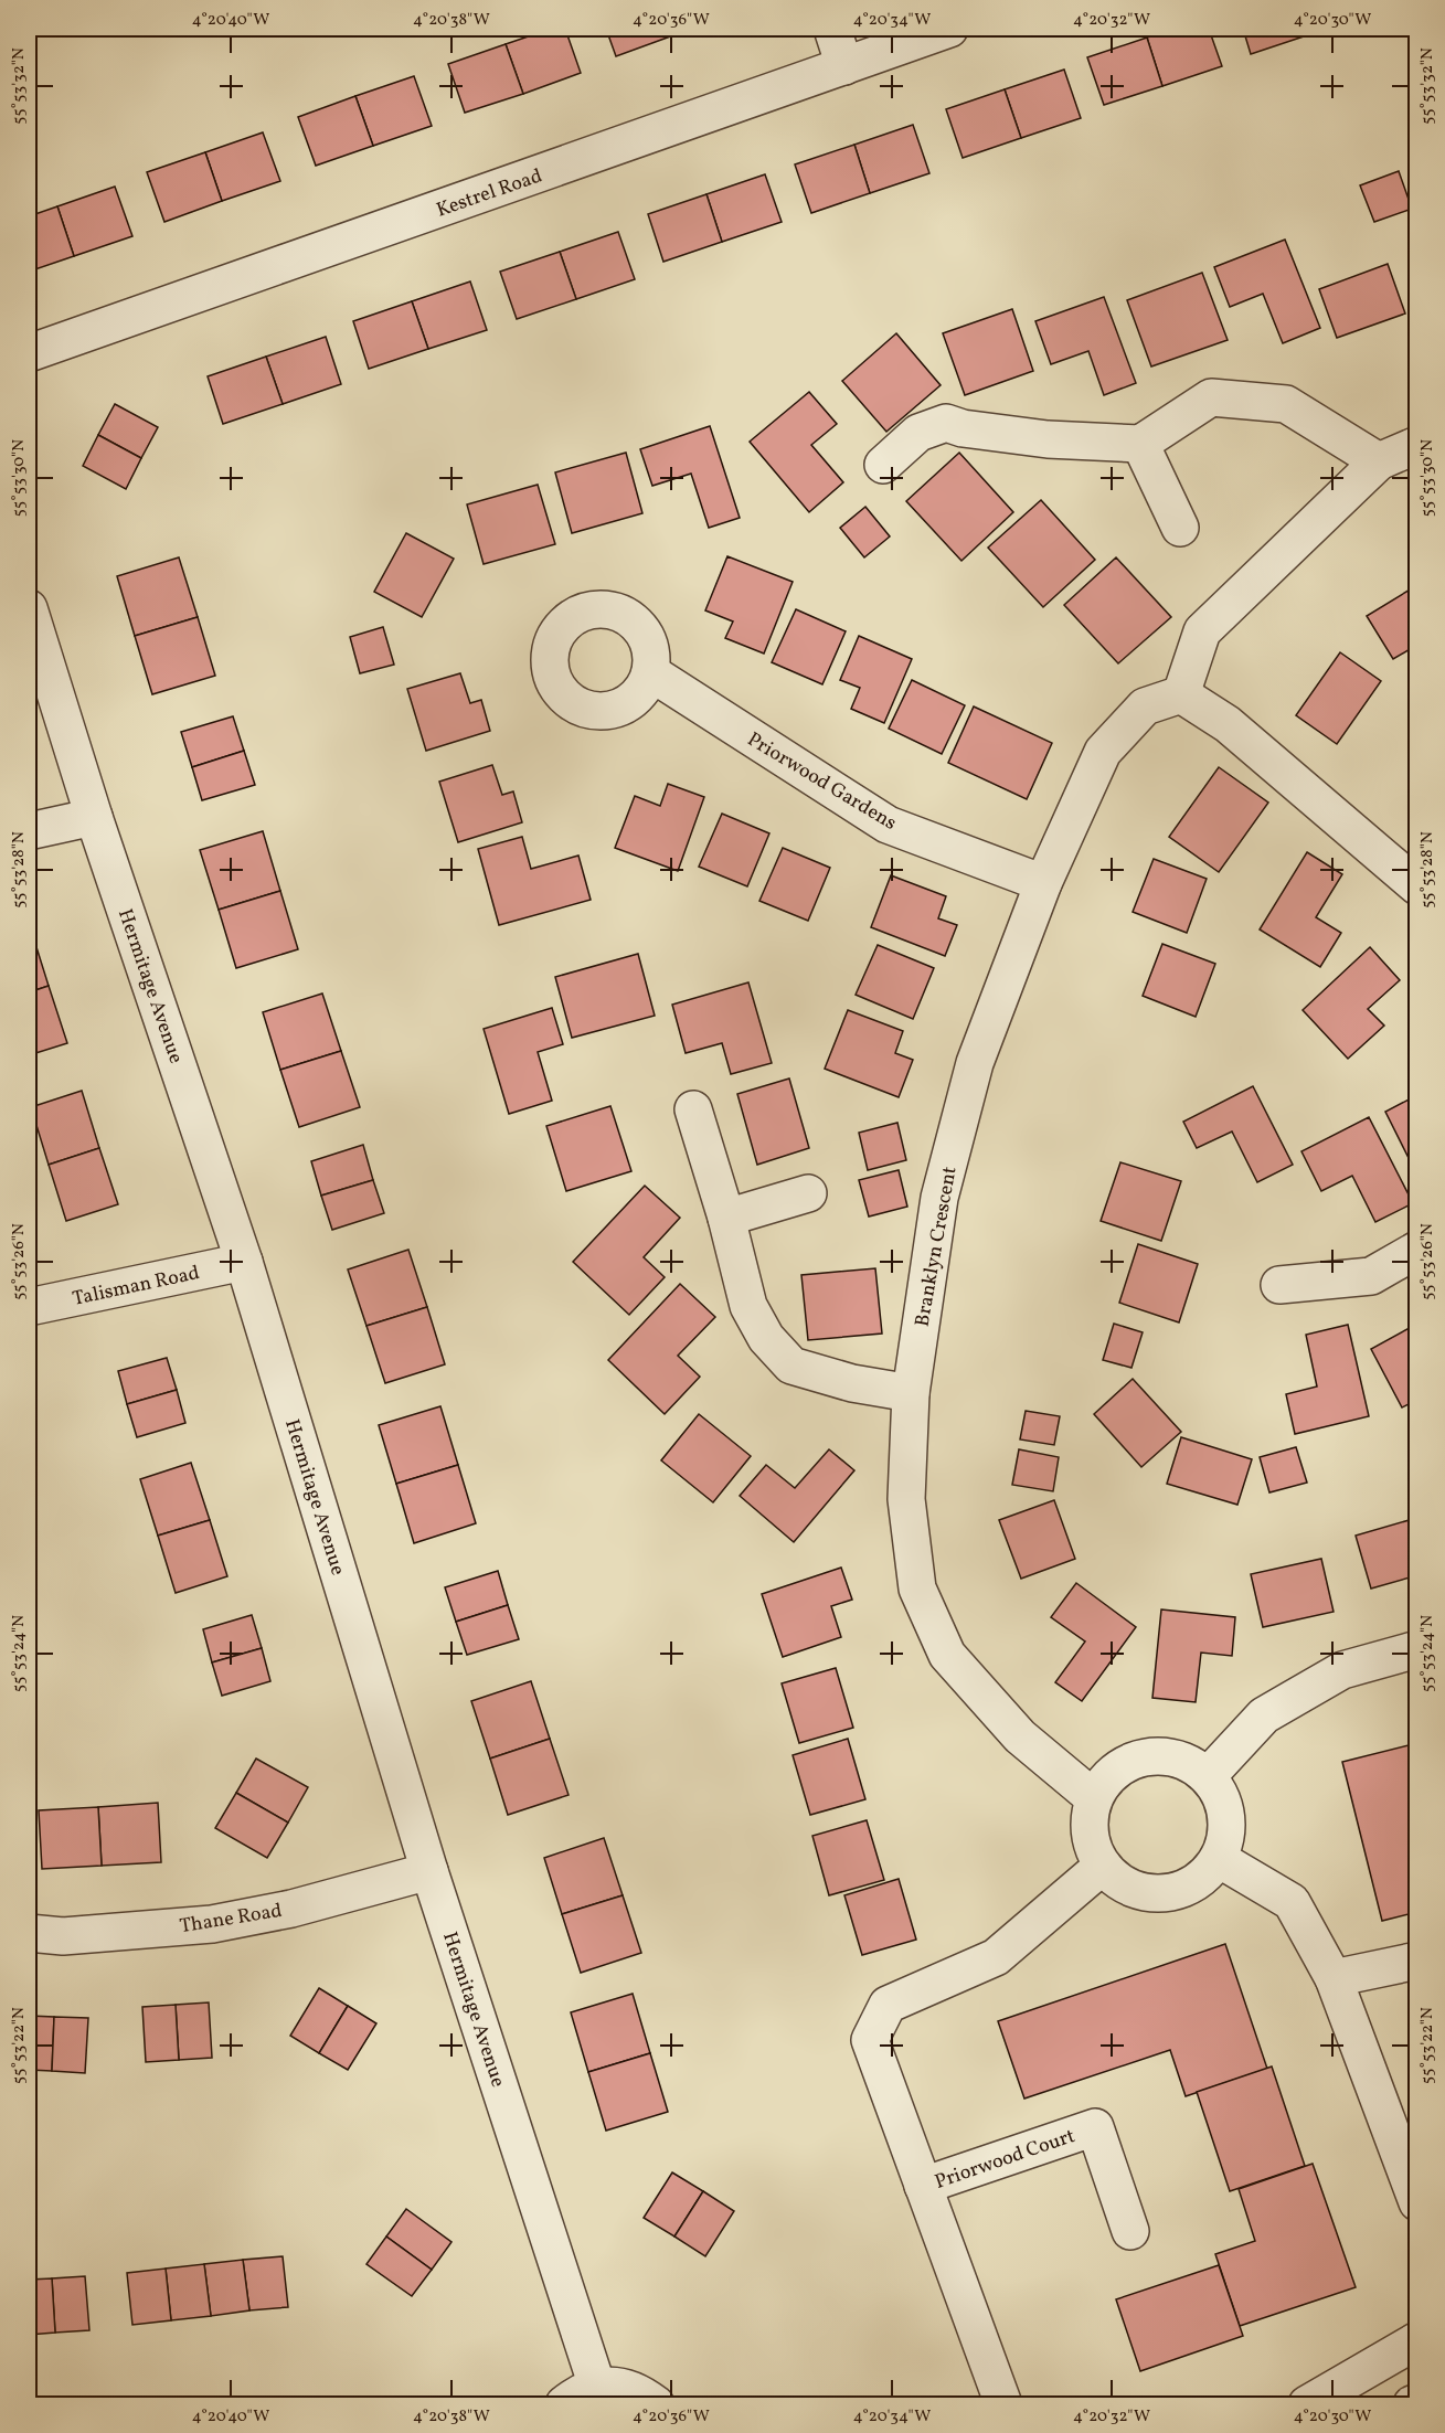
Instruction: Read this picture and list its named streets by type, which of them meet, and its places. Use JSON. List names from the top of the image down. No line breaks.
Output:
{"streets":{"street":["Kestrel Road","Priorwood Gardens","Hermitage Avenue","Branklyn Crescent","Talisman Road","Thane Road","Priorwood Court"]},"crossings":[["Priorwood Gardens","Branklyn Crescent"],["Hermitage Avenue","Talisman Road"],["Hermitage Avenue","Thane Road"],["Branklyn Crescent","Priorwood Court"]],"coordinates":["4°20'40\"W","4°20'38\"W","4°20'36\"W","4°20'34\"W","4°20'32\"W","4°20'30\"W","55°53'32\"N","55°53'30\"N","55°53'28\"N","55°53'26\"N","55°53'24\"N","55°53'22\"N"]}
